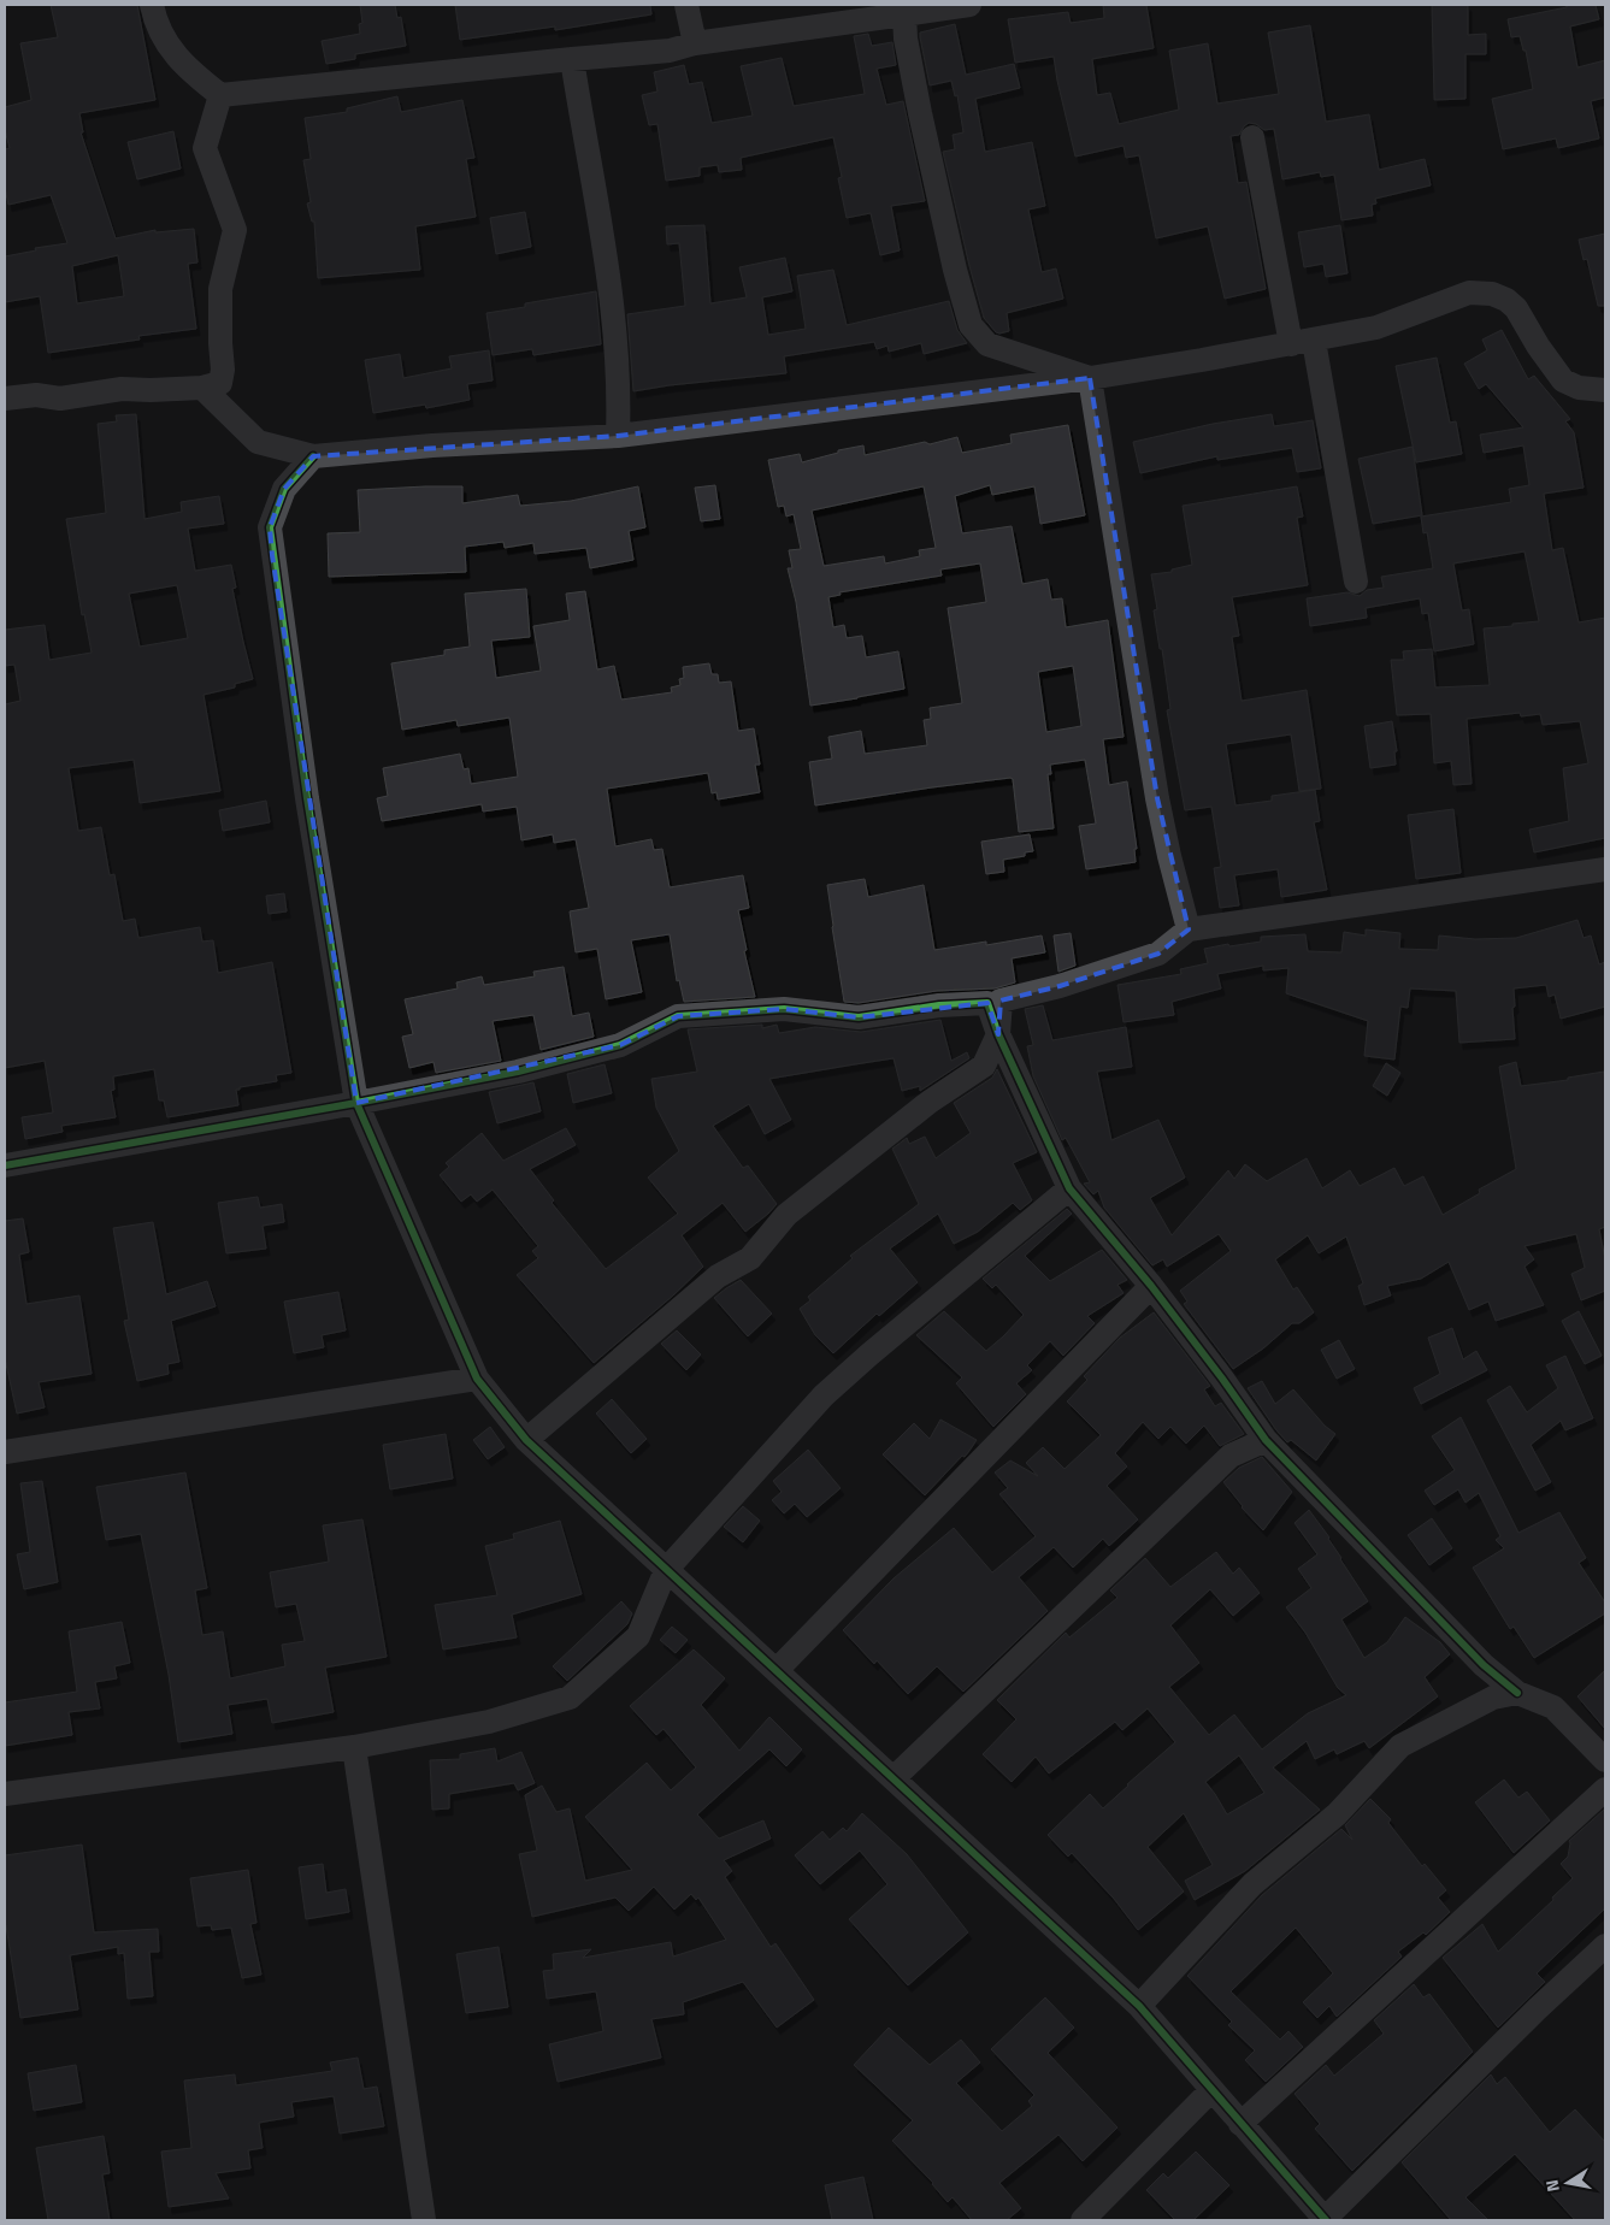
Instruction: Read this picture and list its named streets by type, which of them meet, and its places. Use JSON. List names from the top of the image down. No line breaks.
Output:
{"north":"left"}
